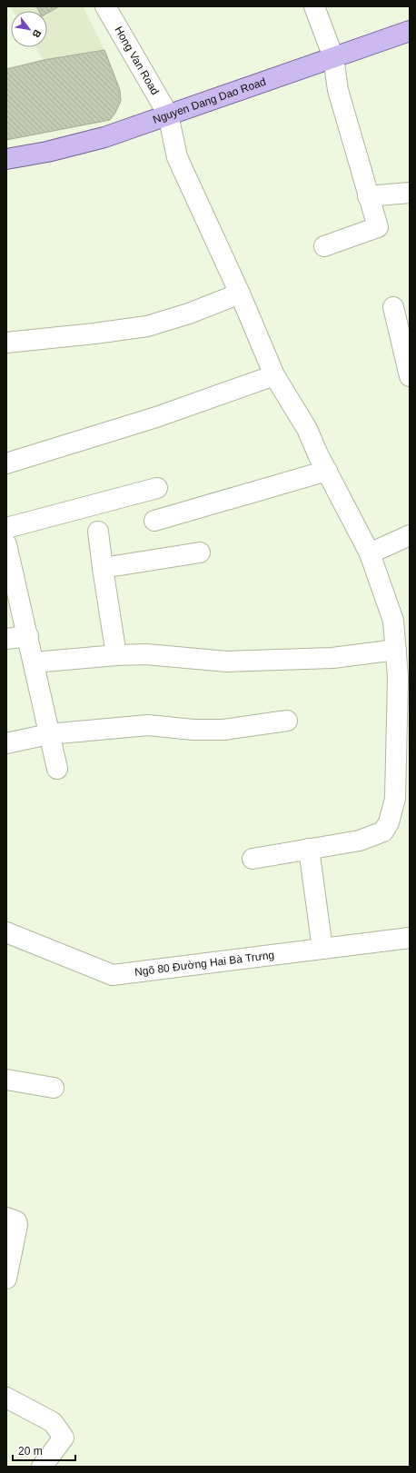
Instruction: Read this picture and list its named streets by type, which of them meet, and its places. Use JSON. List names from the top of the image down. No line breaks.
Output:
{"streets":{"main road":["Nguyen Dang Dao Road"],"street":["Hong Van Road","Ngõ 80 Đường Hai Bà Trưng"]},"crossings":[["Hong Van Road","Nguyen Dang Dao Road"]],"scale_bar":"20 m","north":"bottom right"}
